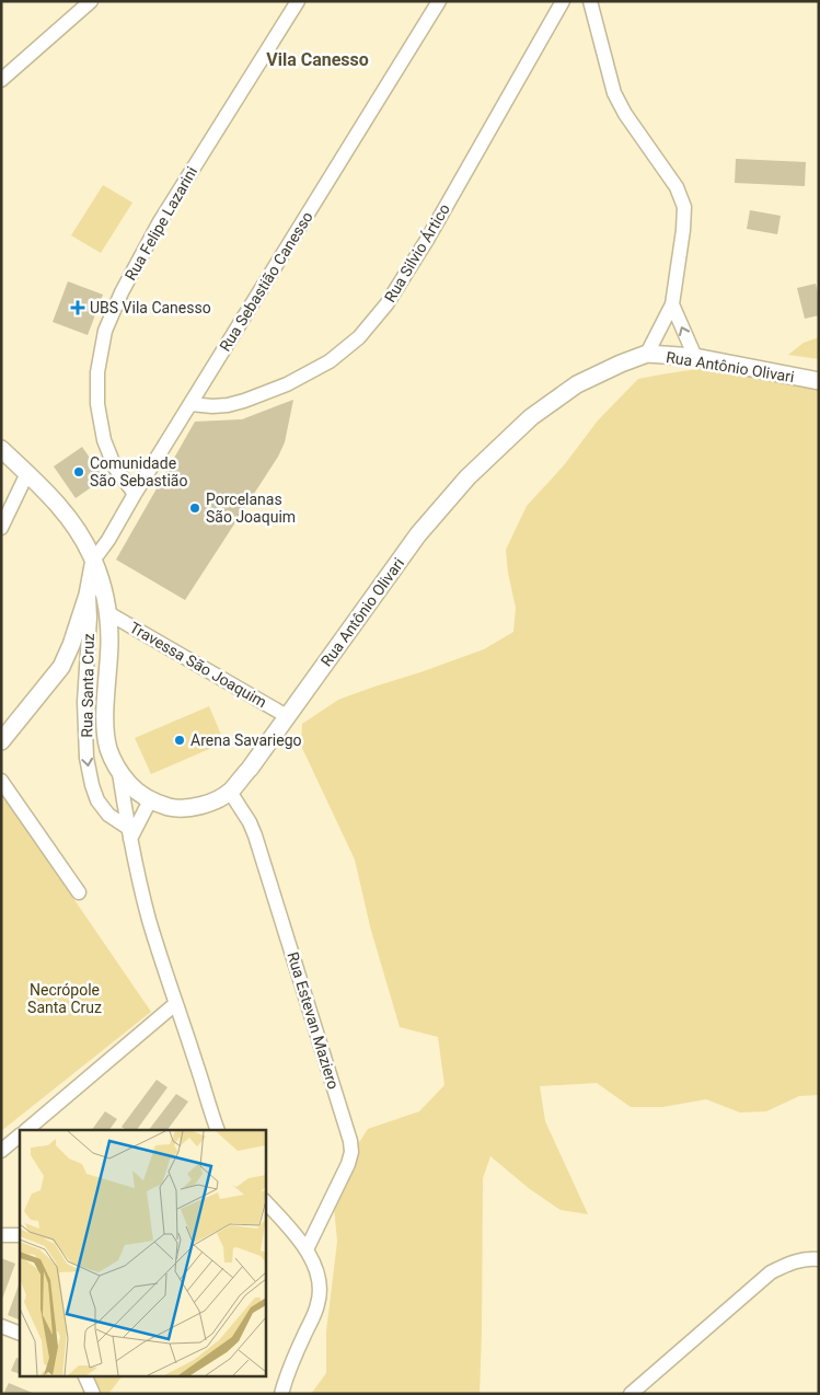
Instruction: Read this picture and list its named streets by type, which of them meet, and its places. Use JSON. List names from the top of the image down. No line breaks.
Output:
{"streets":{"street":["Rua Felipe Lazarini","Rua Silvio Ártico","Rua Sebastião Canesso","Rua Antônio Olivari","Travessa São Joaquim","Rua Santa Cruz","Rua Estevan Maziero"]},"crossings":[["Rua Felipe Lazarini","Rua Sebastião Canesso"],["Rua Silvio Ártico","Rua Sebastião Canesso"],["Rua Sebastião Canesso","Rua Antônio Olivari"],["Rua Antônio Olivari","Travessa São Joaquim"],["Rua Antônio Olivari","Rua Estevan Maziero"]],"districts":["Vila Canesso"],"parks":["Necrópole Santa Cruz"],"places":{"health":["UBS Vila Canesso"],"other":["Comunidade São Sebastião","Porcelanas São Joaquim","Arena Savariego"]}}
